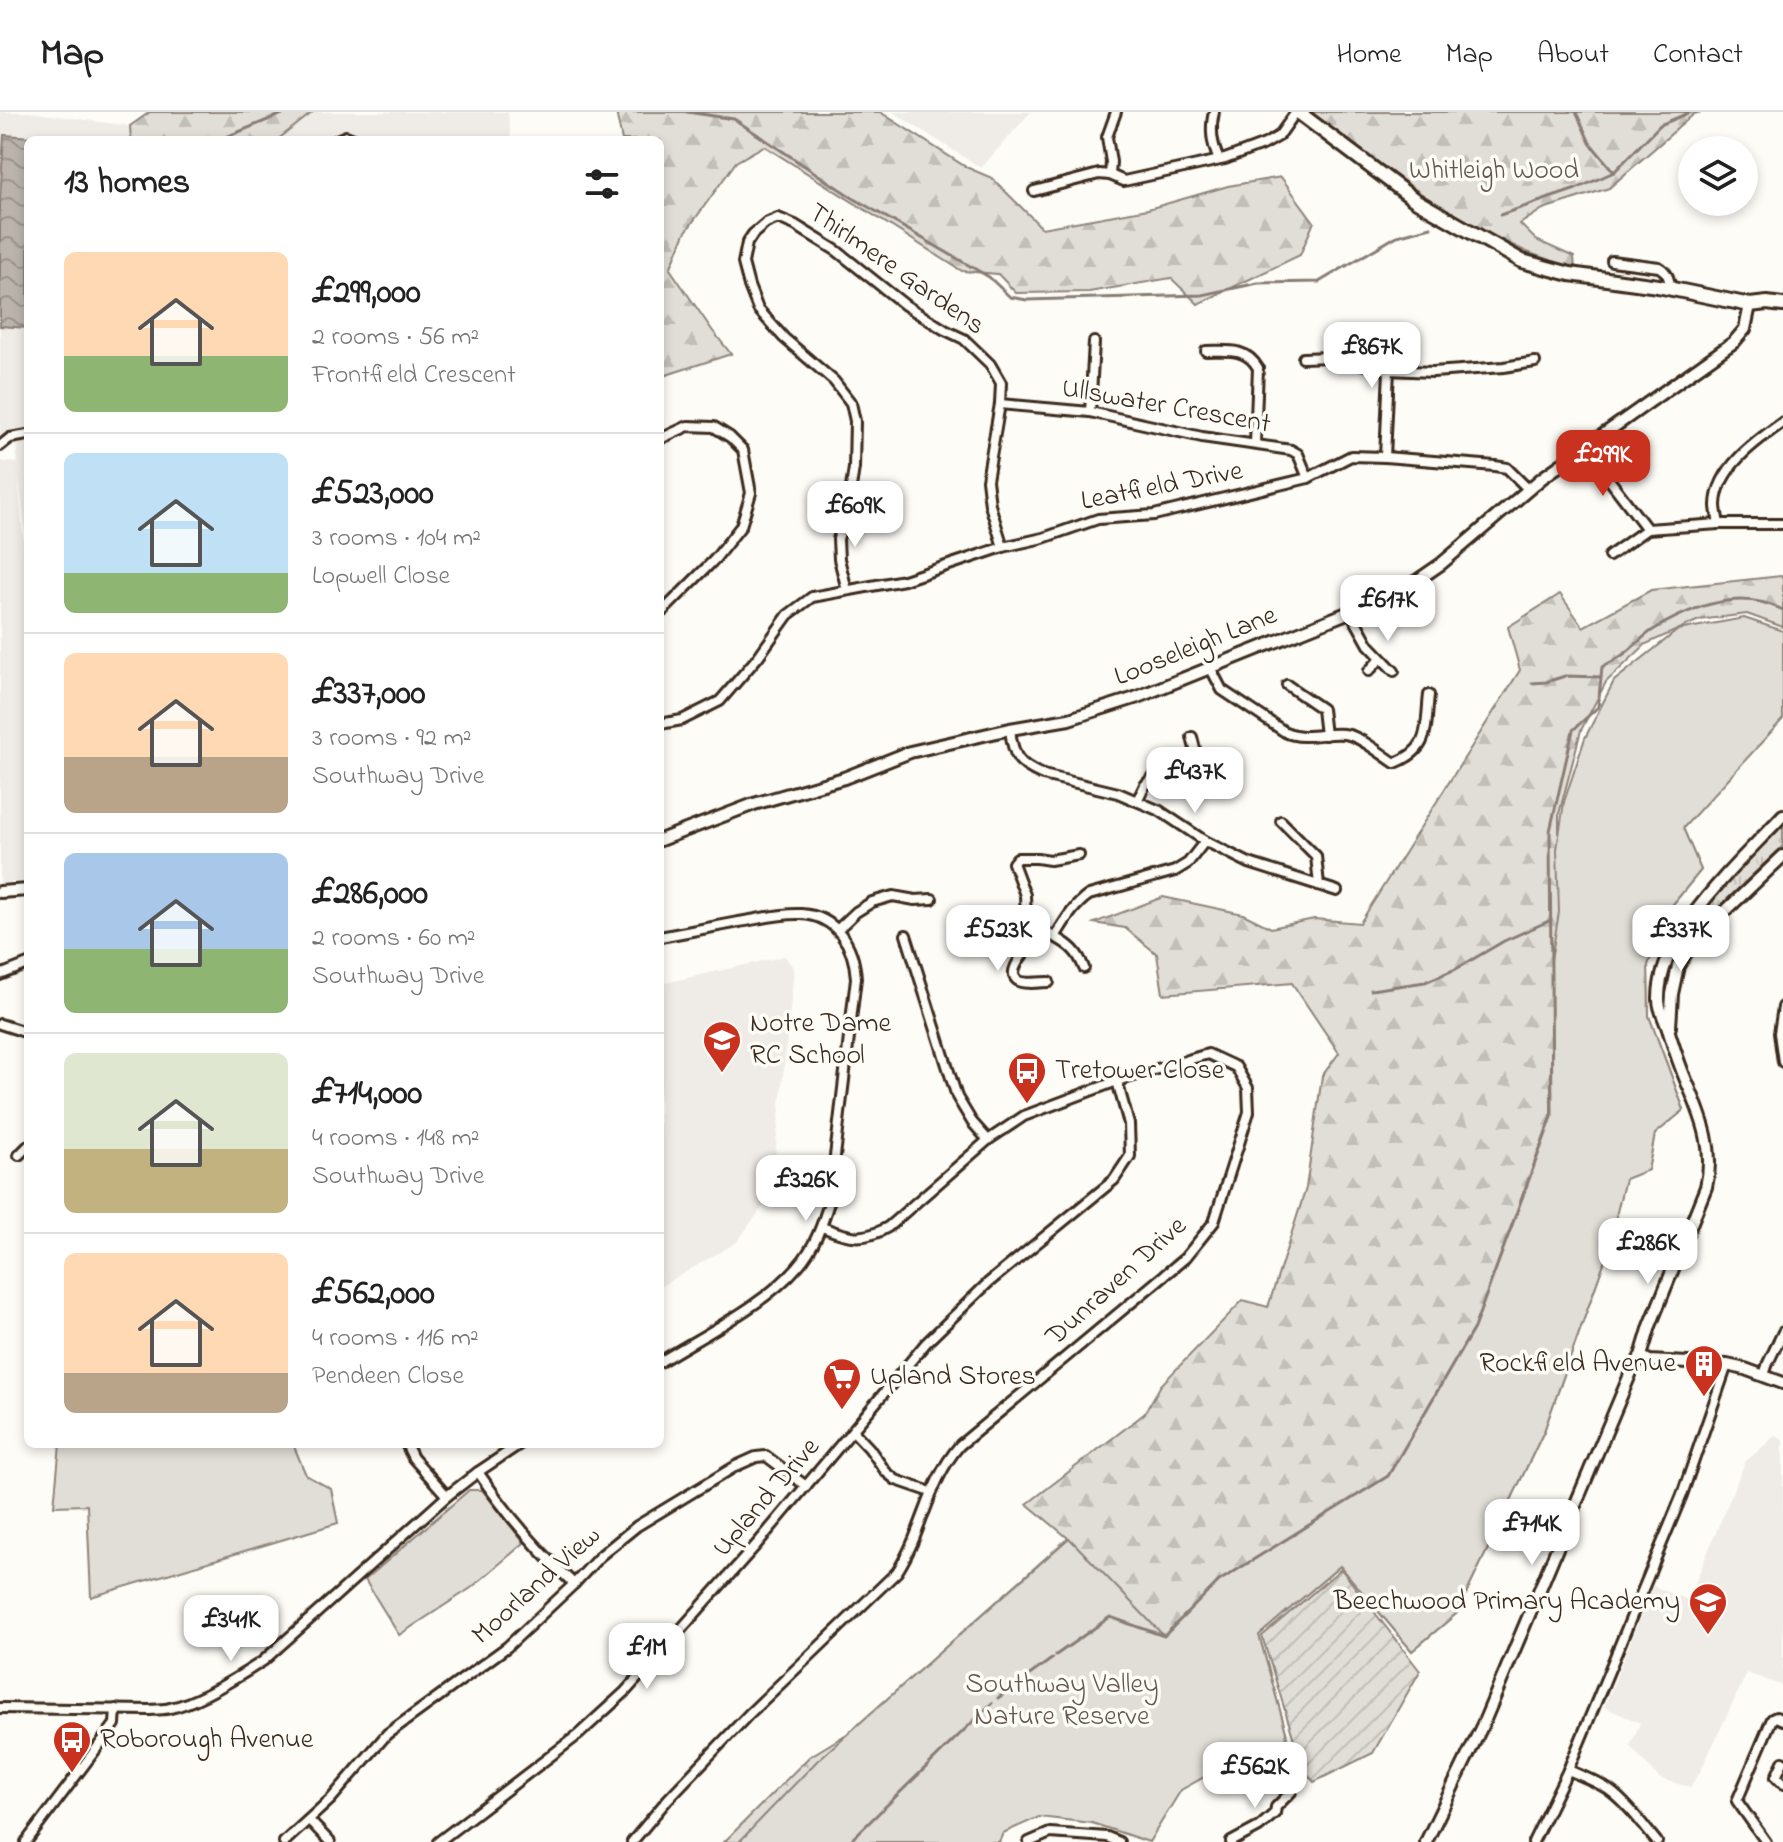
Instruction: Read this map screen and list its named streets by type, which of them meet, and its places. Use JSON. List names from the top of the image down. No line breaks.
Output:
{"streets":{"street":["Thirlmere Gardens","Ullswater Crescent","Leatfield Drive","Looseleigh Lane","Dunraven Drive","Upland Drive","Moorland View"]},"crossings":[["Thirlmere Gardens","Ullswater Crescent"],["Thirlmere Gardens","Leatfield Drive"],["Ullswater Crescent","Leatfield Drive"],["Leatfield Drive","Looseleigh Lane"],["Dunraven Drive","Upland Drive"],["Upland Drive","Moorland View"]],"parks":["Whitleigh Wood","Southway Valley Nature Reserve"],"places":{"school or university":["Notre Dame RC School","Beechwood Primary Academy"],"bus stop":["Tretower Close","Roborough Avenue"],"building":["Rockfield Avenue"],"supermarket":["Upland Stores"]},"page":{"header":"Map","nav":["Home","Map","About","Contact"],"heading":"13 homes","list":[{"name":"£299,000","note":"2 rooms · 56 m² · Frontfield Crescent"},{"name":"£523,000","note":"3 rooms · 104 m² · Lopwell Close"},{"name":"£337,000","note":"3 rooms · 92 m² · Southway Drive"},{"name":"£286,000","note":"2 rooms · 60 m² · Southway Drive"},{"name":"£714,000","note":"4 rooms · 148 m² · Southway Drive"},{"name":"£562,000","note":"4 rooms · 116 m² · Pendeen Close"}],"price":["£867K","£299K","£609K","£617K","£437K","£523K","£337K","£326K","£286K","£714K","£341K","£1M","£562K"]}}
